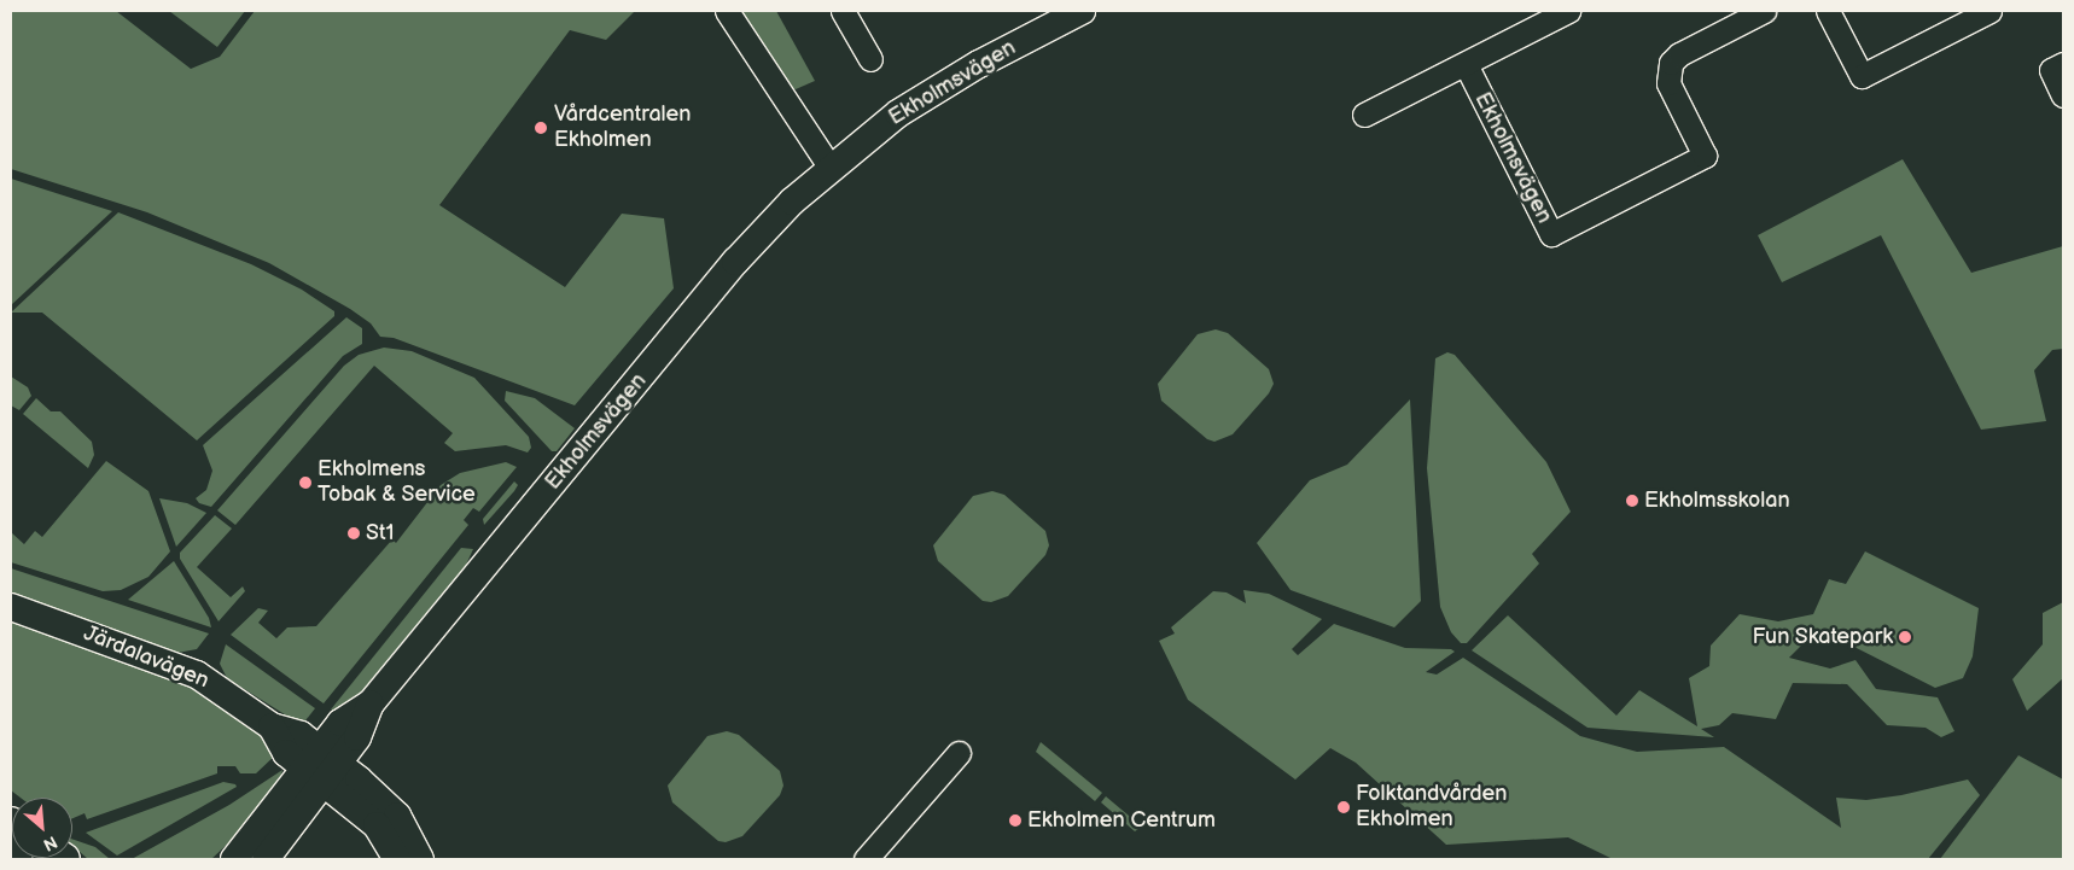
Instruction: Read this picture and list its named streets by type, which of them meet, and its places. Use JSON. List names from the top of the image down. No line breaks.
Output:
{"streets":{"street":["Ekholmsvägen","Järdalavägen"]},"crossings":[["Ekholmsvägen","Järdalavägen"]],"places":["Vårdcentralen Ekholmen","Ekholmens Tobak & Service","Ekholmsskolan","St1","Fun Skatepark","Folktandvården Ekholmen","Ekholmen Centrum"],"north":"bottom right"}
